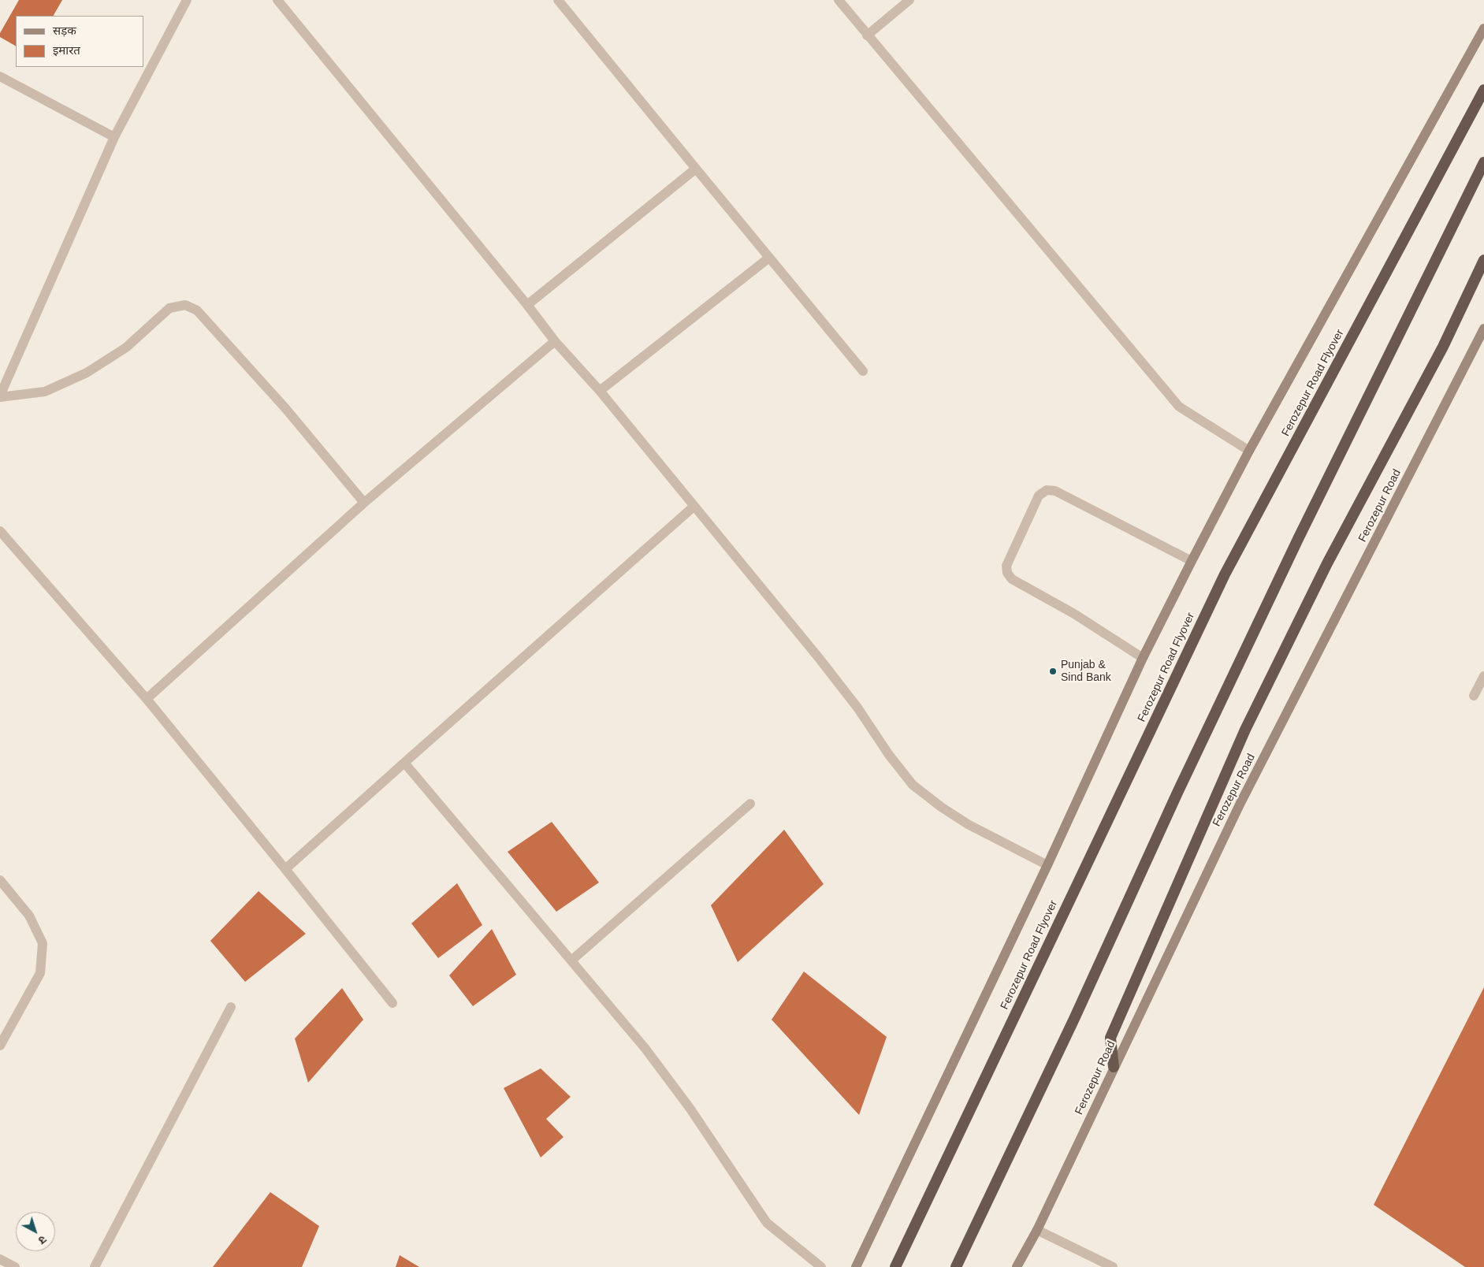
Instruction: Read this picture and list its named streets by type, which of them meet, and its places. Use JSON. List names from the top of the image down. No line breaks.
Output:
{"streets":{"highway":["Ferozepur Road Flyover"],"main road":["Ferozepur Road"]},"places":["Punjab & Sind Bank"],"legend":["सड़क","इमारत"],"north":"bottom right"}
